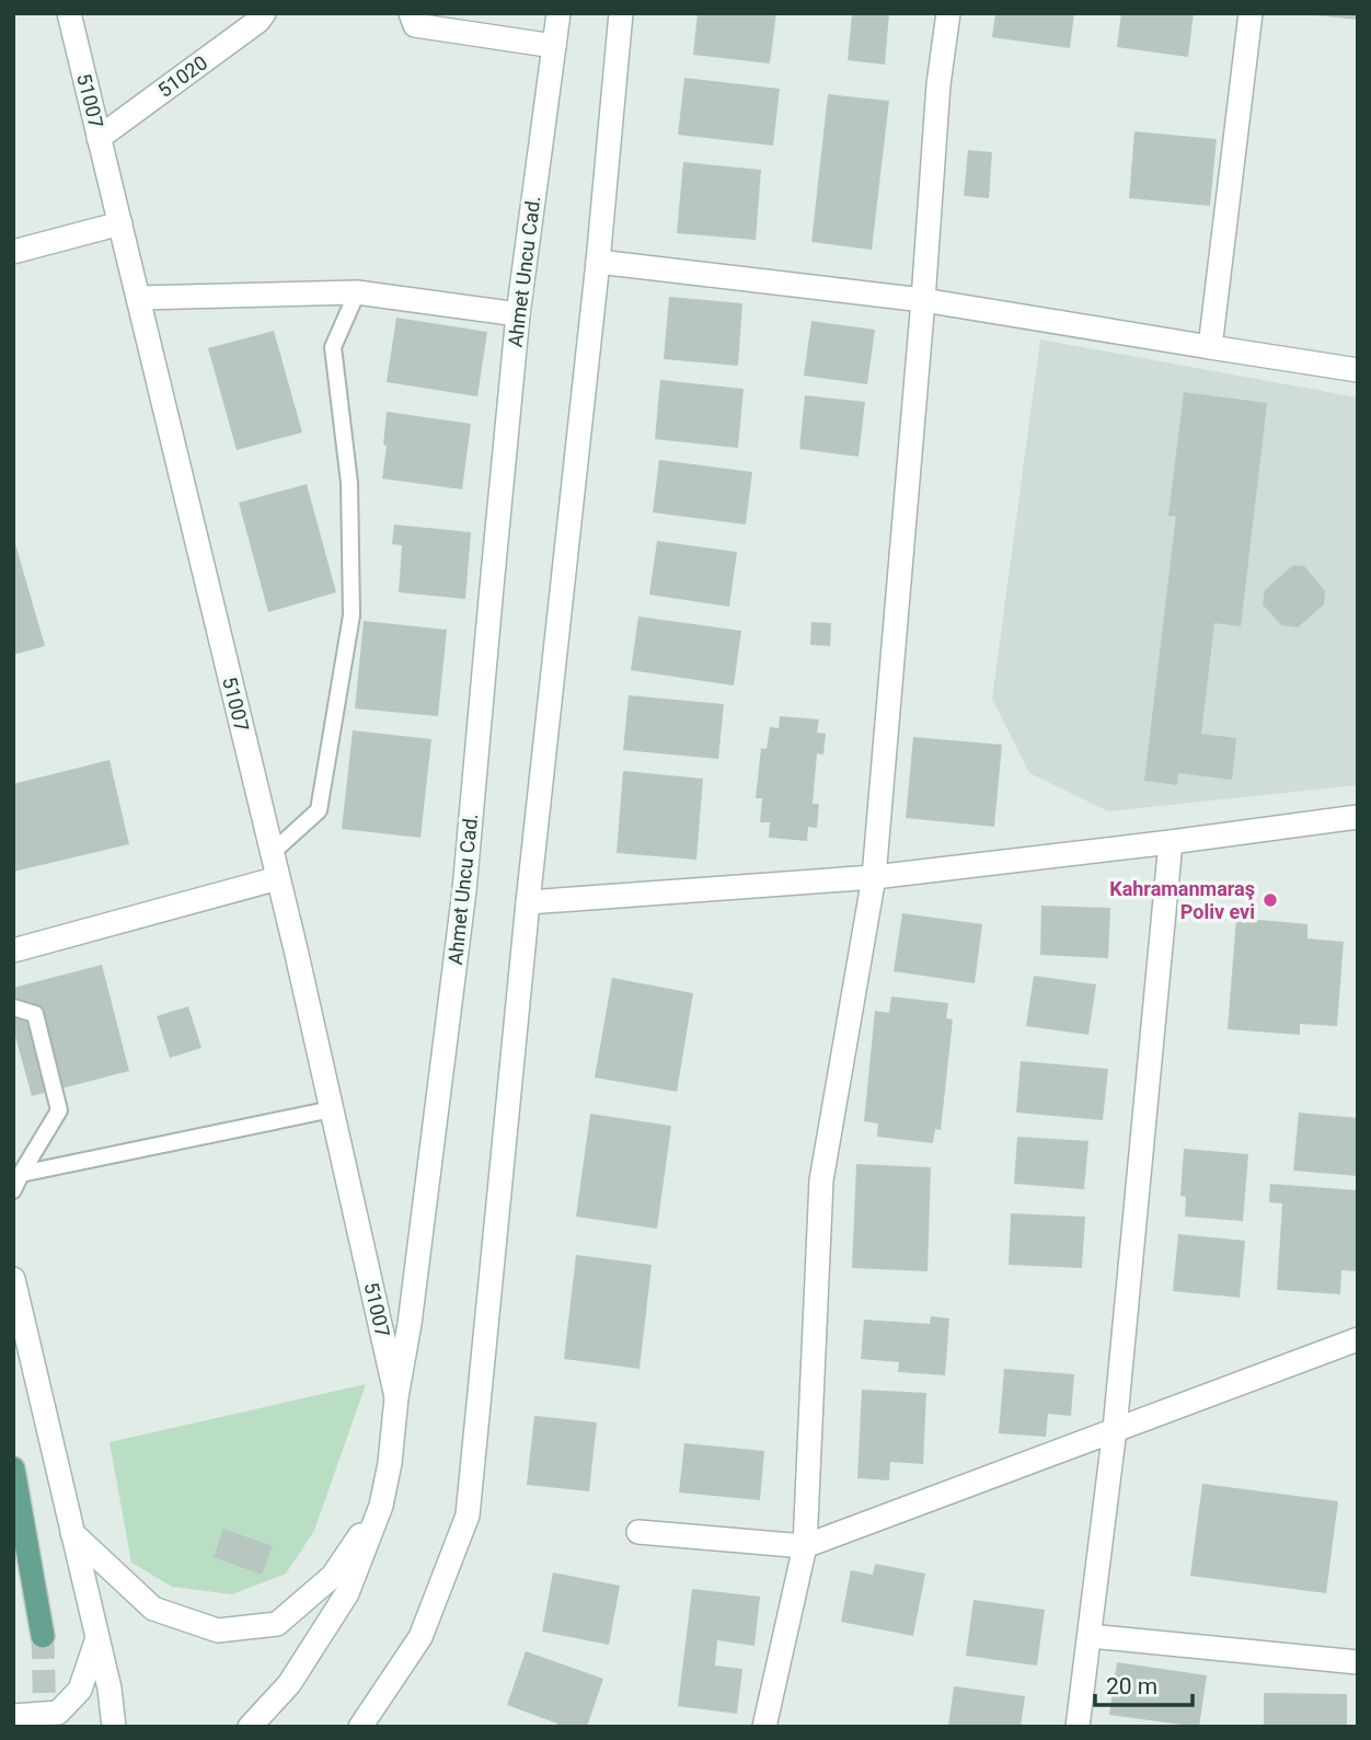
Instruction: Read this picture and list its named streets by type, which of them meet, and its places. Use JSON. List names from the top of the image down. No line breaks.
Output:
{"streets":{"street":["51020","51007","Ahmet Uncu Cad."]},"crossings":[["51020","51007"],["51007","Ahmet Uncu Cad."]],"places":["Kahramanmaraş Poliv evi"],"scale_bar":"20 m"}
